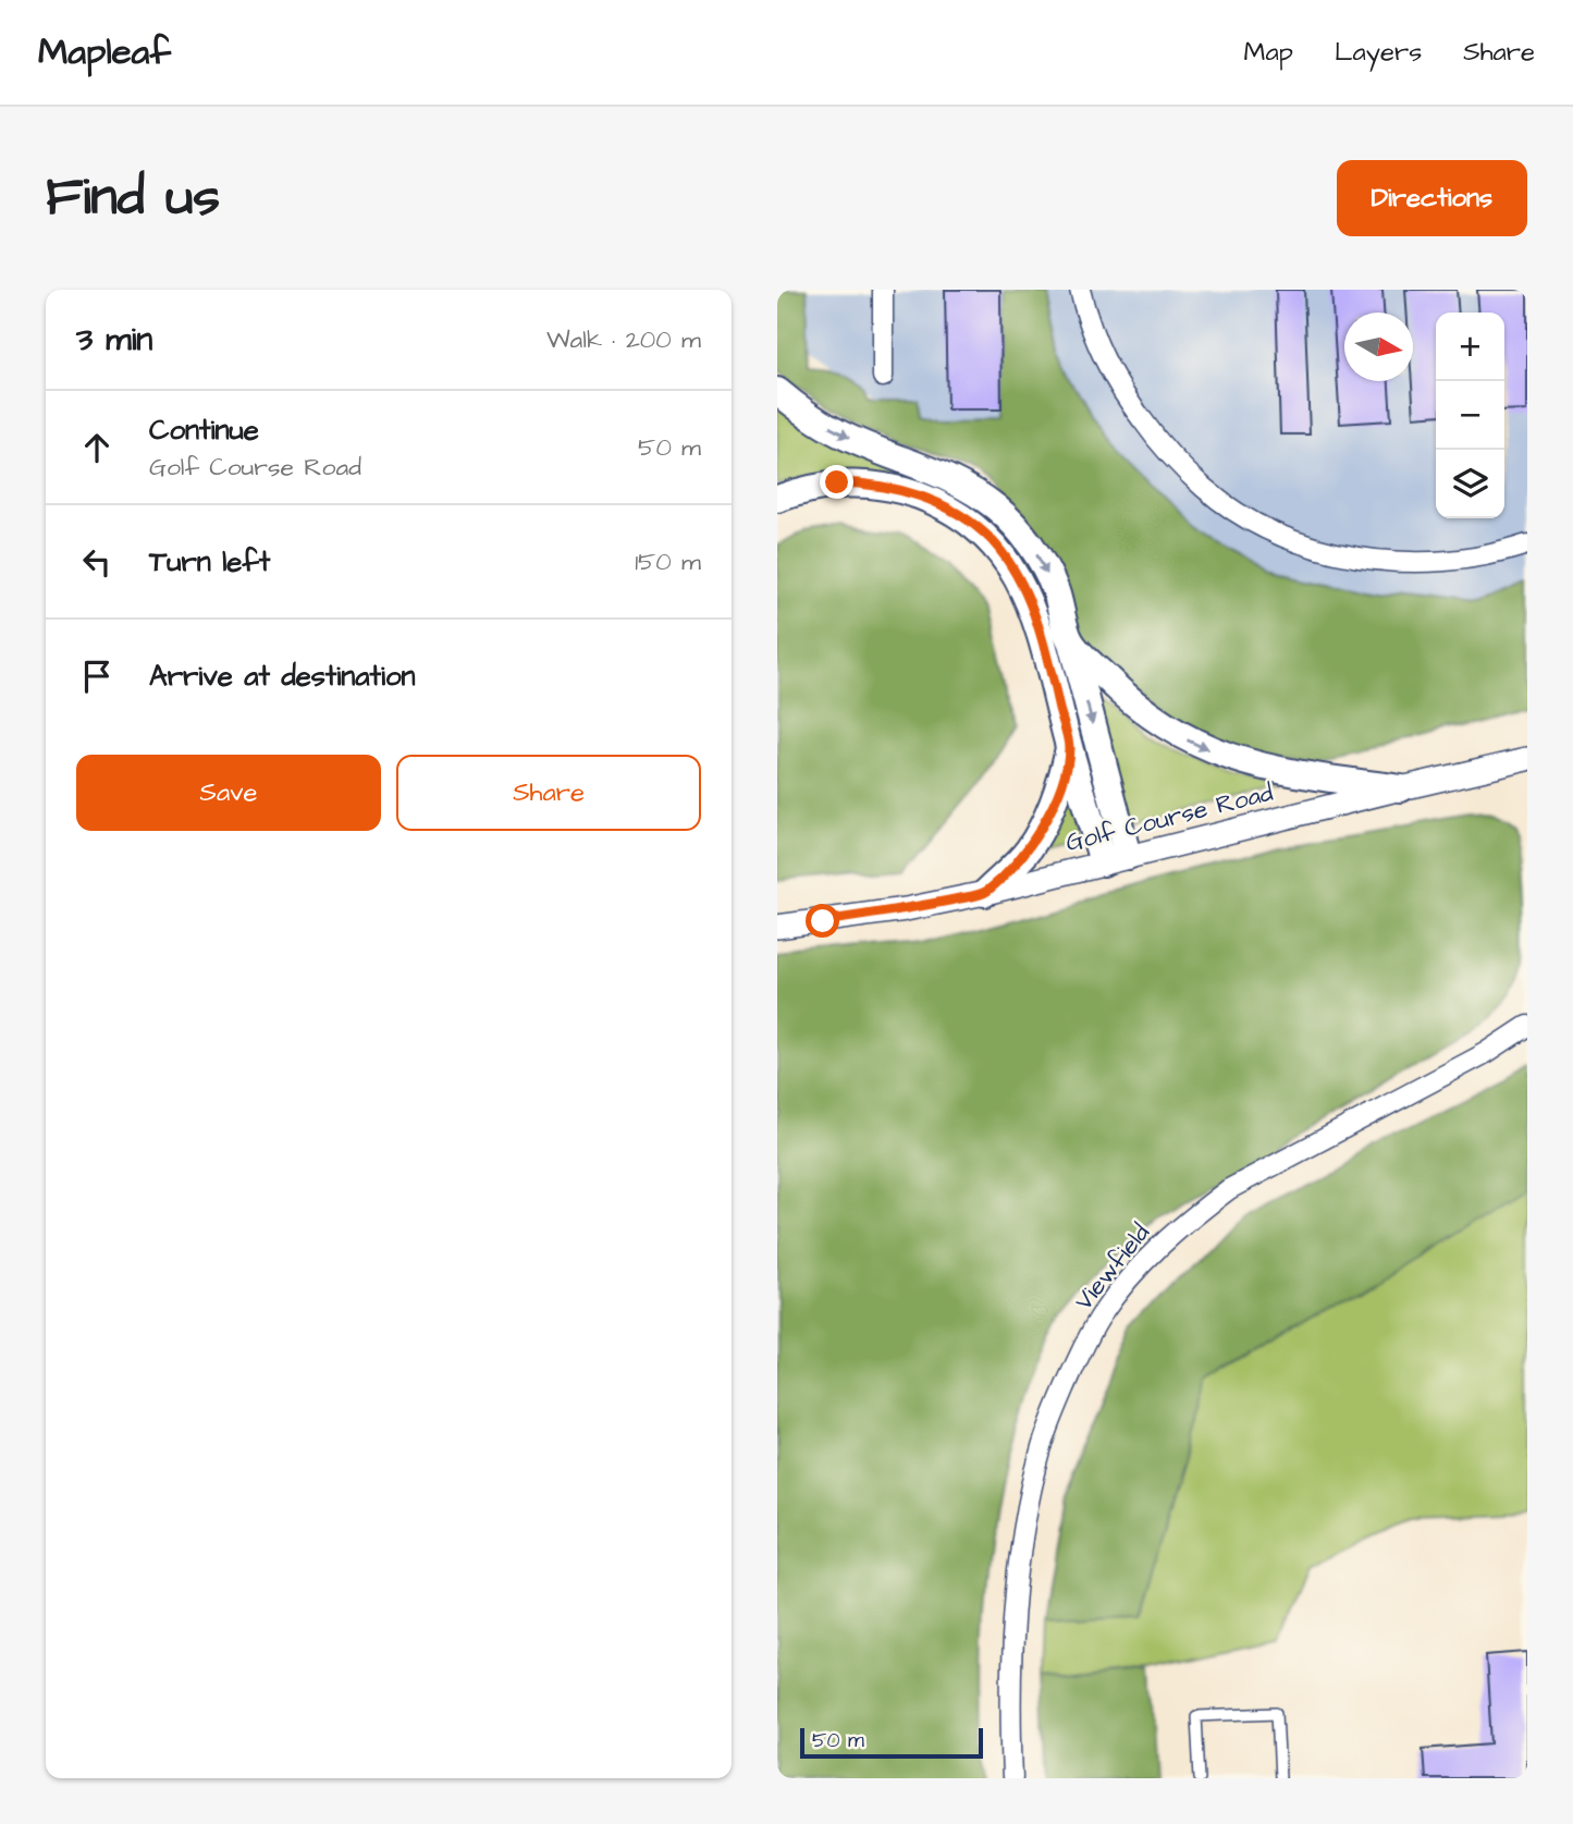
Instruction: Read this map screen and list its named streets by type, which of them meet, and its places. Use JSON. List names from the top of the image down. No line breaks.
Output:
{"streets":{"street":["Golf Course Road","Viewfield"]},"scale_bar":"50 m","north":"right","page":{"header":"Mapleaf","nav":["Map","Layers","Share"],"buttons":["Directions",["Save","Share"]],"title":"Find us","heading":["3 min","Walk · 200 m"],"map_buttons":["+","−"],"list":[["Continue","Golf Course Road","50 m"],["Turn left","150 m"],"Arrive at destination"],"scale":"50 m"}}
